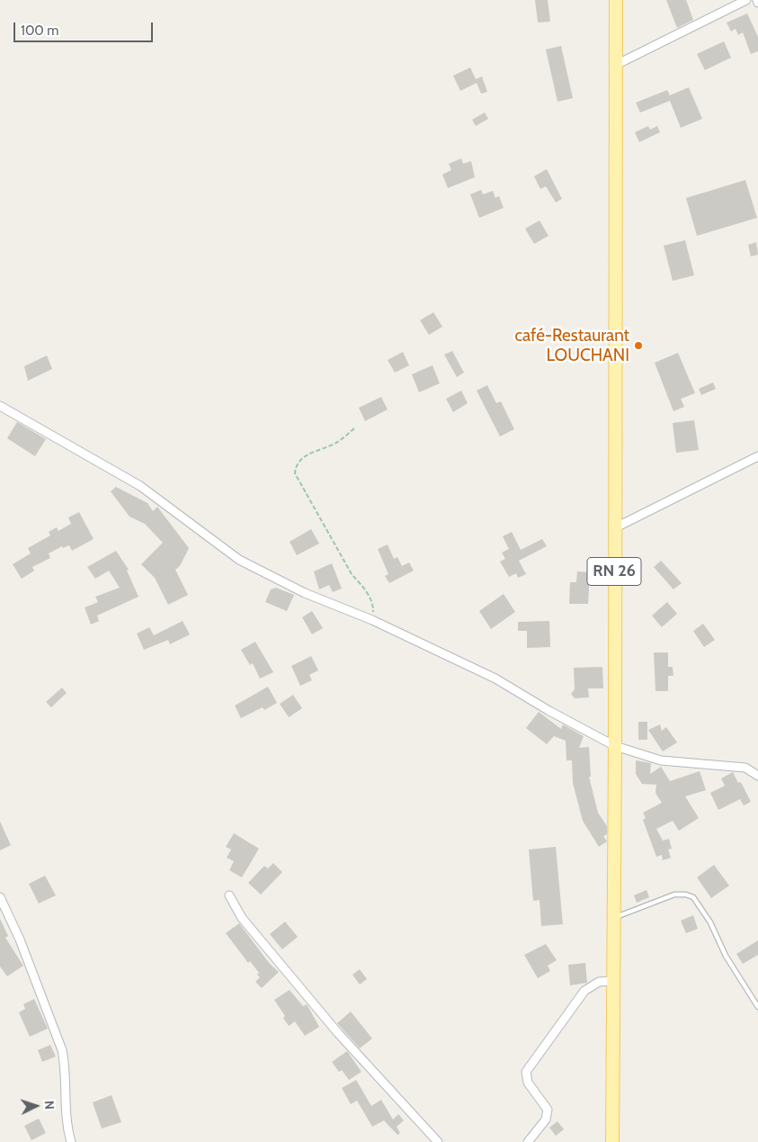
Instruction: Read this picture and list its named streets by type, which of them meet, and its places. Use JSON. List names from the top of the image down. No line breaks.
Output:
{"streets":{"main road":["RN 26"]},"places":["café-Restaurant LOUCHANI"],"scale_bar":"100 m","north":"right"}
